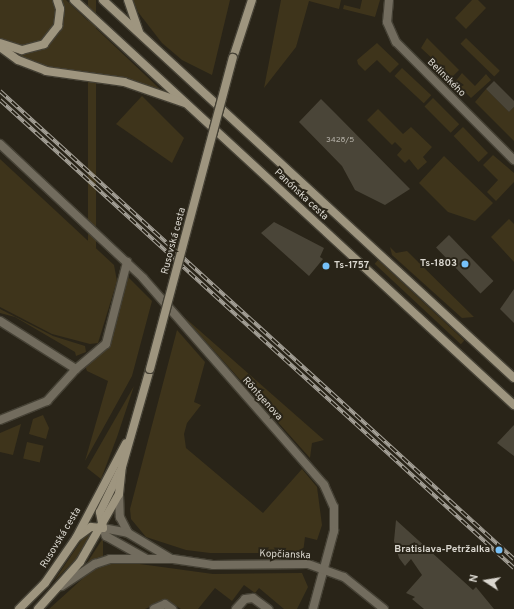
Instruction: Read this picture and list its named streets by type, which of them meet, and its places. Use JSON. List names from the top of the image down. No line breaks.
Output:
{"streets":{"street":["Belinského","Panónska cesta","Rusovská cesta","Röntgenova","Kopčianska"]},"crossings":[["Rusovská cesta","Kopčianska"],["Röntgenova","Kopčianska"]],"places":["Ts-1803","Ts-1757","Bratislava-Petržalka"],"house_numbers":["3428/5"],"north":"left"}
